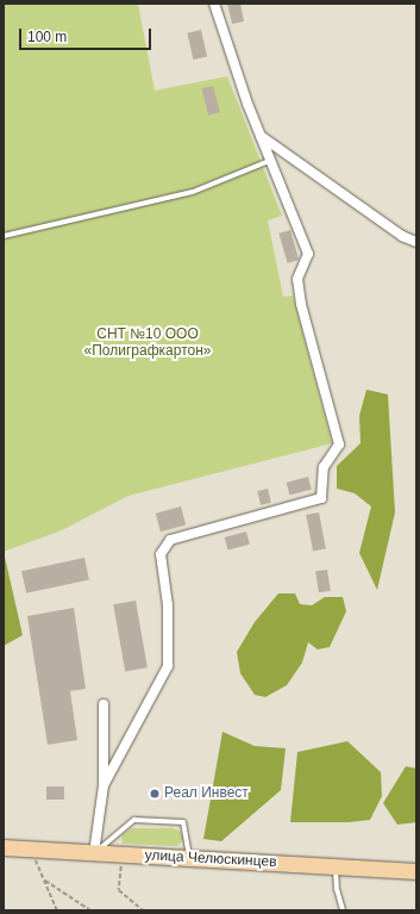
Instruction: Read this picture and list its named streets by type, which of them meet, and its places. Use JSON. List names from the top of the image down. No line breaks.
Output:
{"streets":{"main road":["улица Челюскинцев"]},"parks":["СНТ №10 ООО «Полиграфкартон»"],"places":["Реал Инвест"],"scale_bar":"100 m"}
